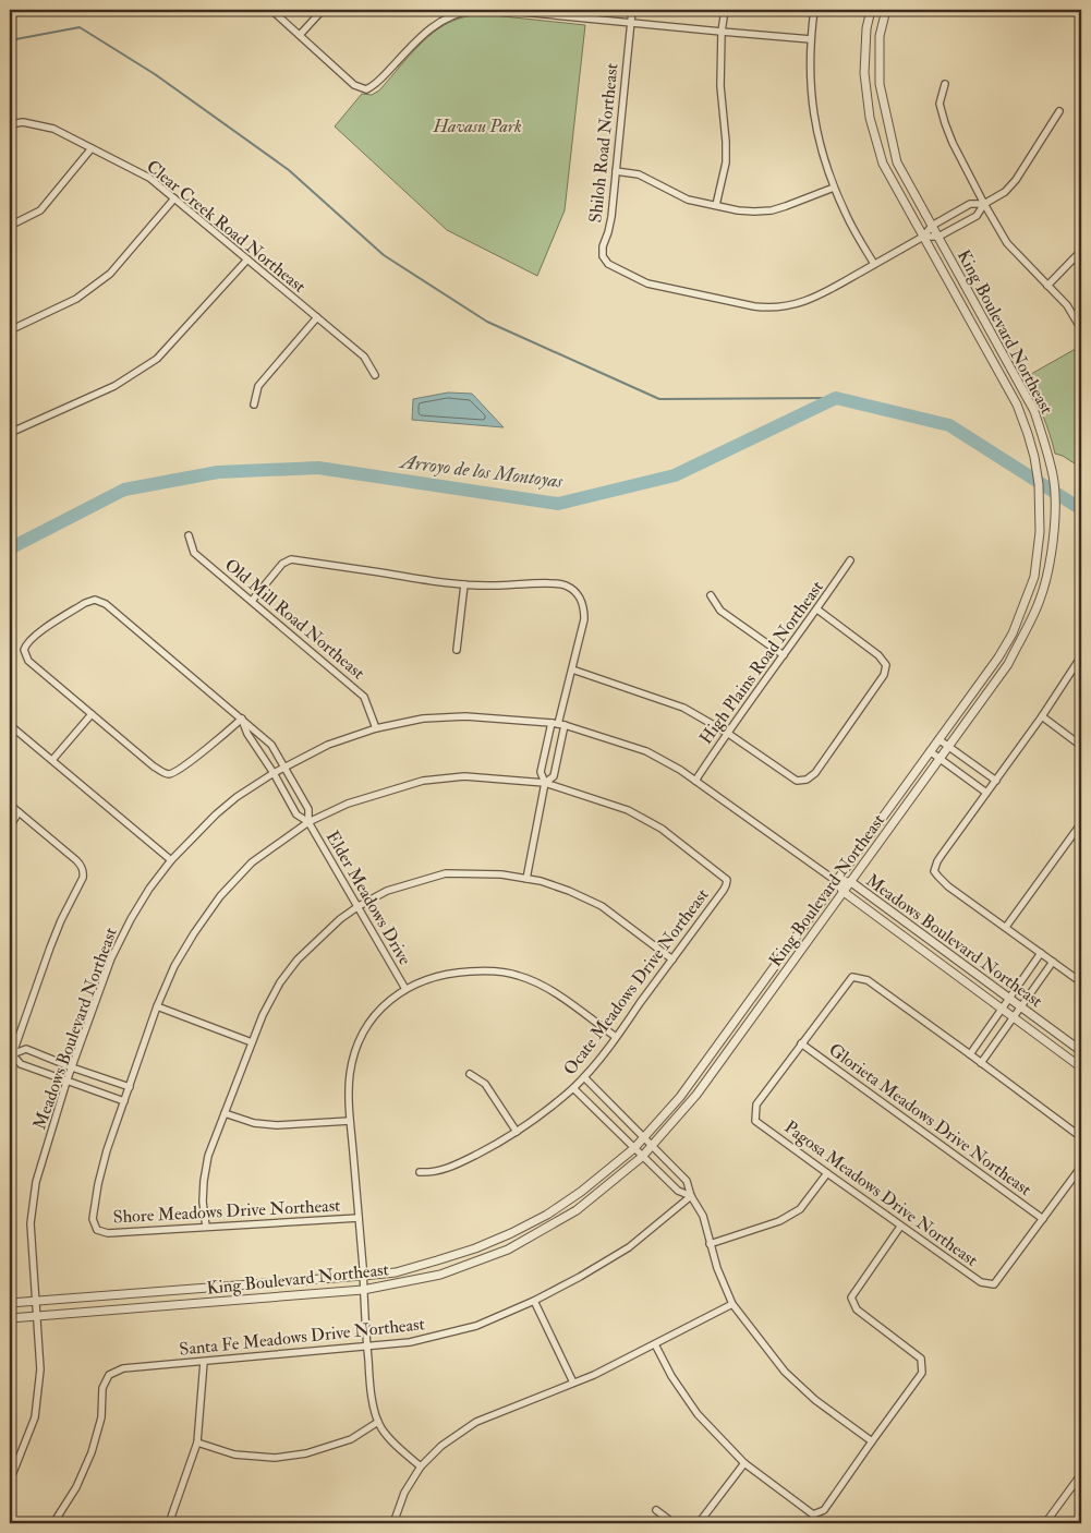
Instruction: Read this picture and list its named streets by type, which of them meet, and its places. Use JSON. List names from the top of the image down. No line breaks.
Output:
{"streets":{"street":["Shiloh Road Northeast","Clear Creek Road Northeast","King Boulevard Northeast","Old Mill Road Northeast","High Plains Road Northeast","Elder Meadows Drive","Meadows Boulevard Northeast","Ocate Meadows Drive Northeast","Glorieta Meadows Drive Northeast","Pagosa Meadows Drive Northeast","Shore Meadows Drive Northeast","Santa Fe Meadows Drive Northeast"]},"crossings":[["Shiloh Road Northeast","King Boulevard Northeast"],["King Boulevard Northeast","Meadows Boulevard Northeast"],["Old Mill Road Northeast","Meadows Boulevard Northeast"],["High Plains Road Northeast","Meadows Boulevard Northeast"],["Glorieta Meadows Drive Northeast","Pagosa Meadows Drive Northeast"]],"water":["Arroyo de los Montoyas"],"parks":["Havasu Park"]}
